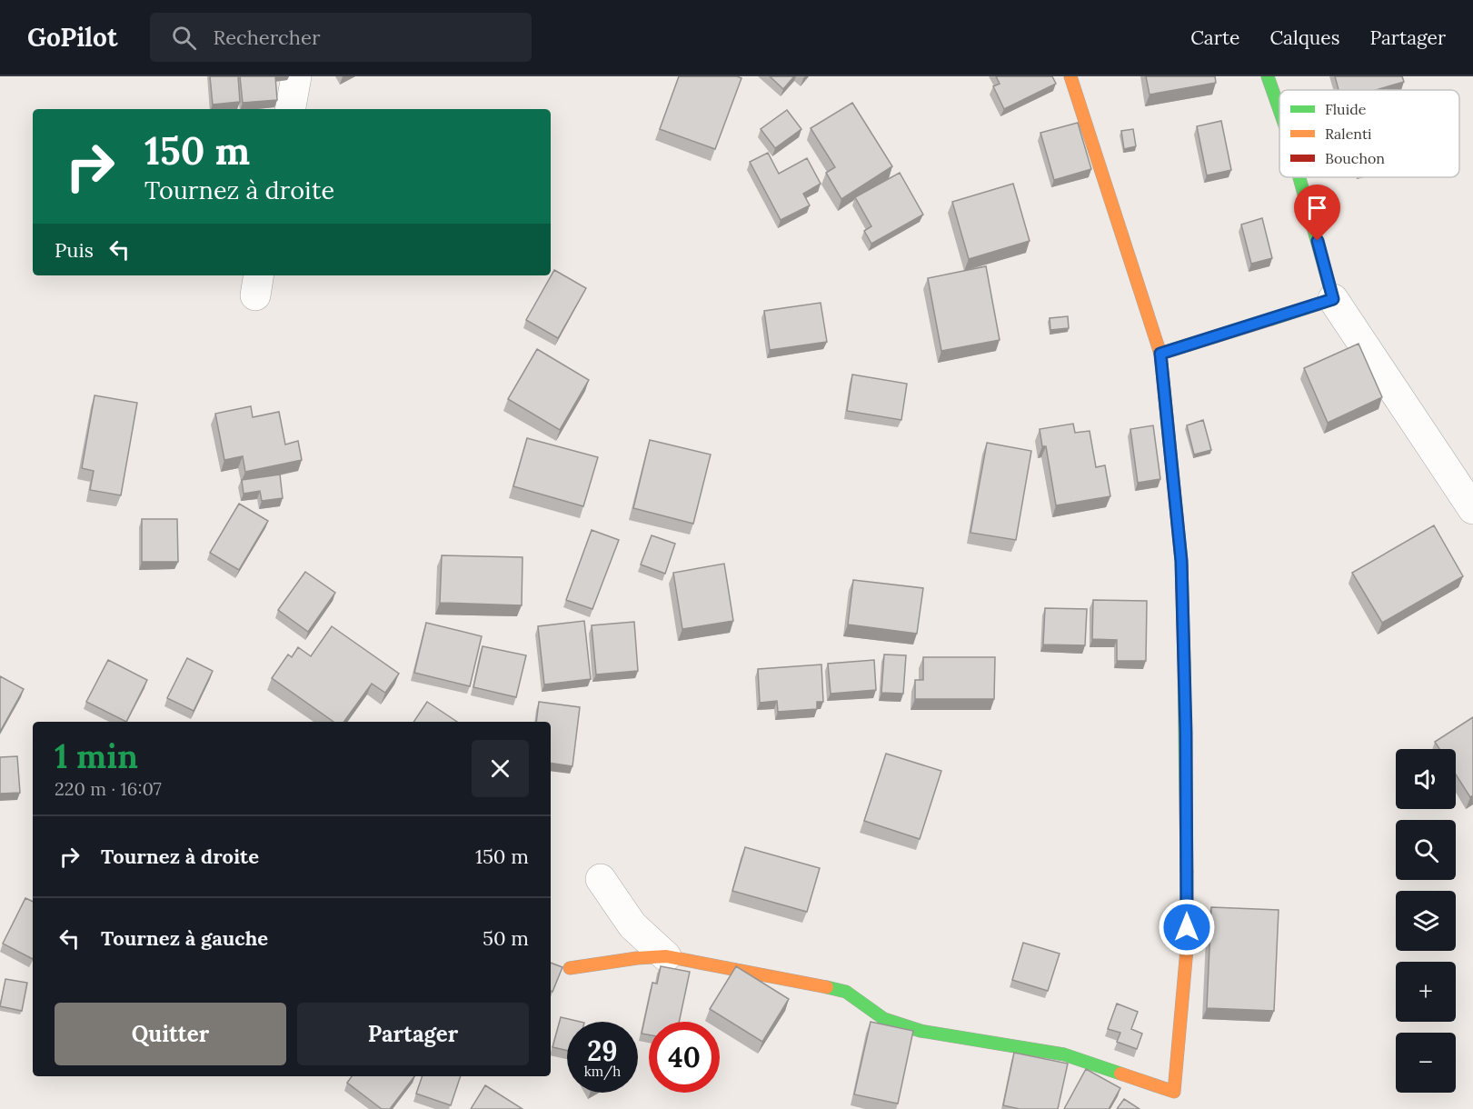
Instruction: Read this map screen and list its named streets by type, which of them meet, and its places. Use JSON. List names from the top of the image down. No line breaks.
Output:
{"legend":["Fluide","Ralenti","Bouchon"],"page":{"header":"GoPilot","search":"Rechercher","nav":["Carte","Calques","Partager"],"turn":["150 m","Tournez à droite"],"then":"Puis","heading":["1 min","220 m · 16:07"],"map_buttons":["+","−"],"list":[{"name":"Tournez à droite","value":"150 m"},{"name":"Tournez à gauche","value":"50 m"}],"buttons":["Quitter","Partager"],"speed":"29 km/h","limit":"40"}}
